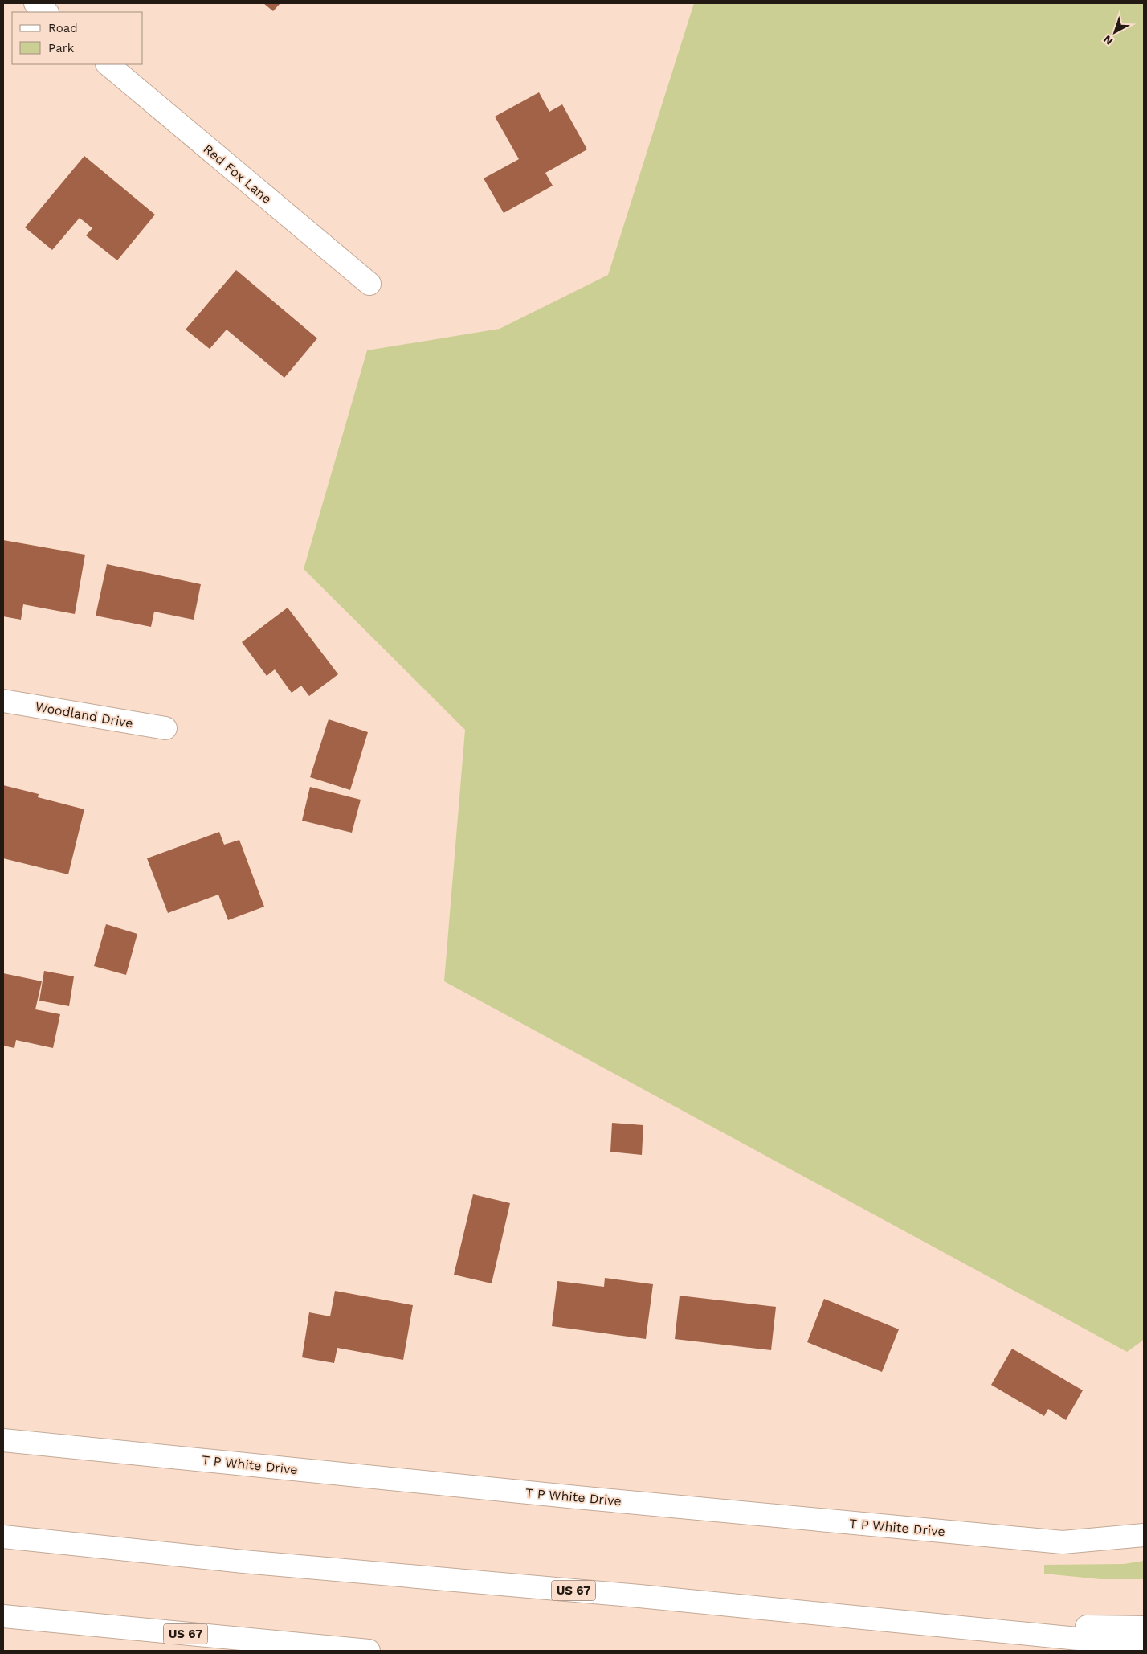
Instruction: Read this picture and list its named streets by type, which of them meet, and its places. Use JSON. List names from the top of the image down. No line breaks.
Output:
{"streets":{"main road":["Red Fox Lane","Woodland Drive","T P White Drive","US 67"]},"legend":["Road","Park"],"north":"bottom left"}
